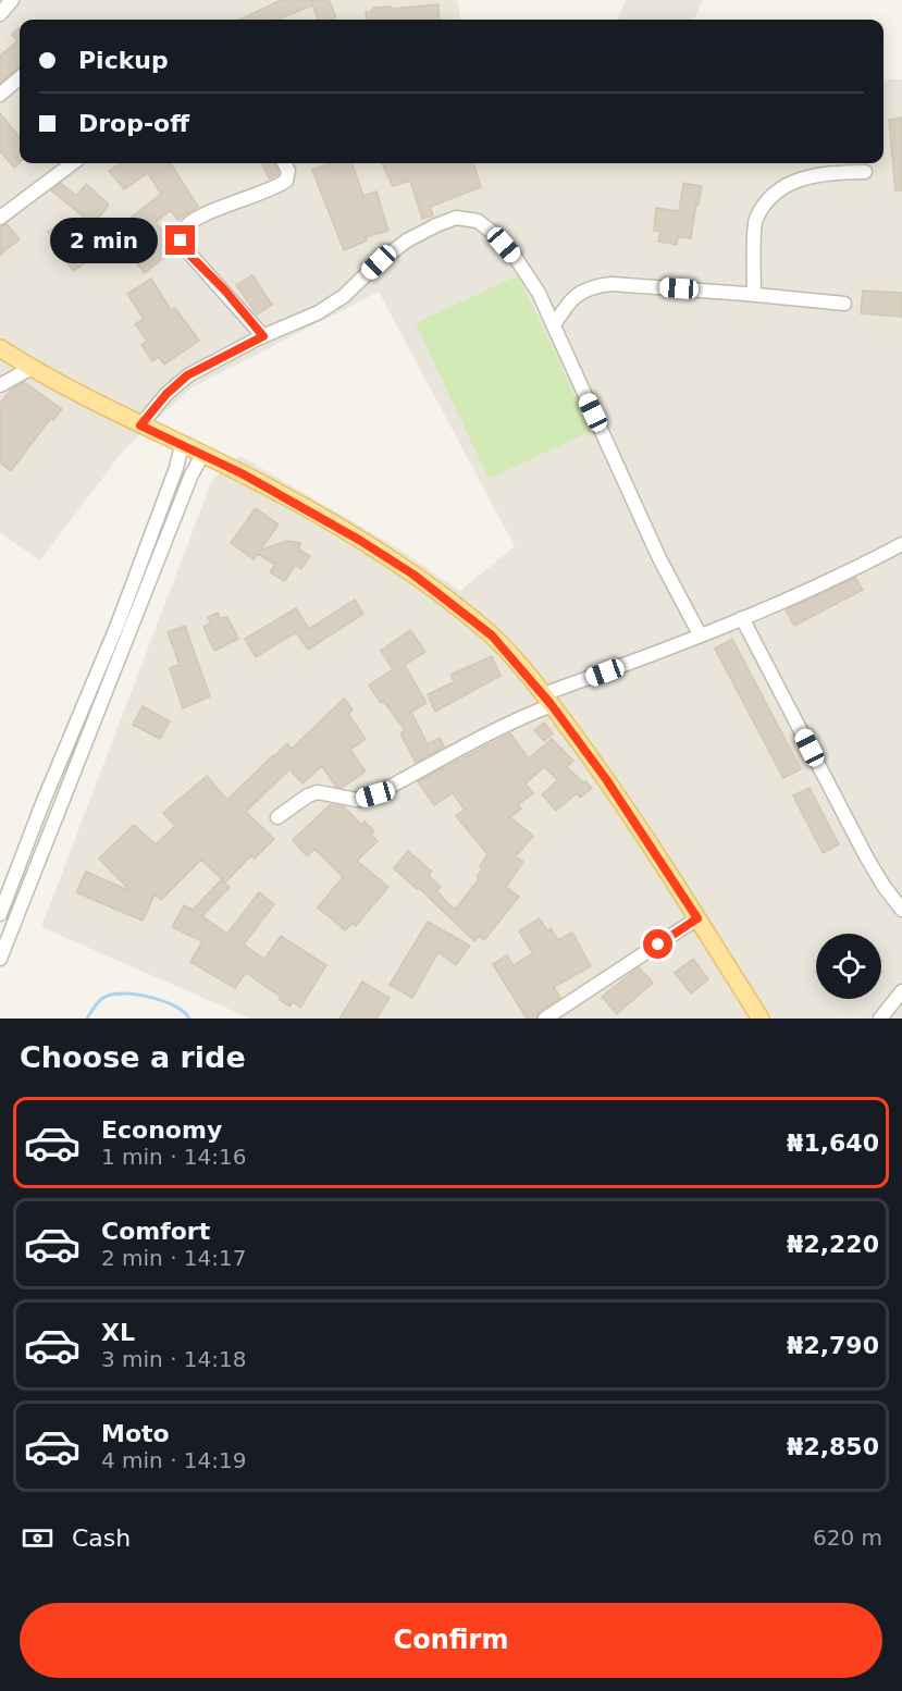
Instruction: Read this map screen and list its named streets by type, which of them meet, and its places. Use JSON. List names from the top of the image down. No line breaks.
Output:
{"page":{"banner":["Pickup","Drop-off"],"bubble":"2 min","heading":"Choose a ride","list":[{"name":"Economy","note":"1 min · 14:16","value":"₦1,640"},{"name":"Comfort","note":"2 min · 14:17","value":"₦2,220"},{"name":"XL","note":"3 min · 14:18","value":"₦2,790"},{"name":"Moto","note":"4 min · 14:19","value":"₦2,850"}],"pay":["Cash","620 m"],"buttons":"Confirm"}}
